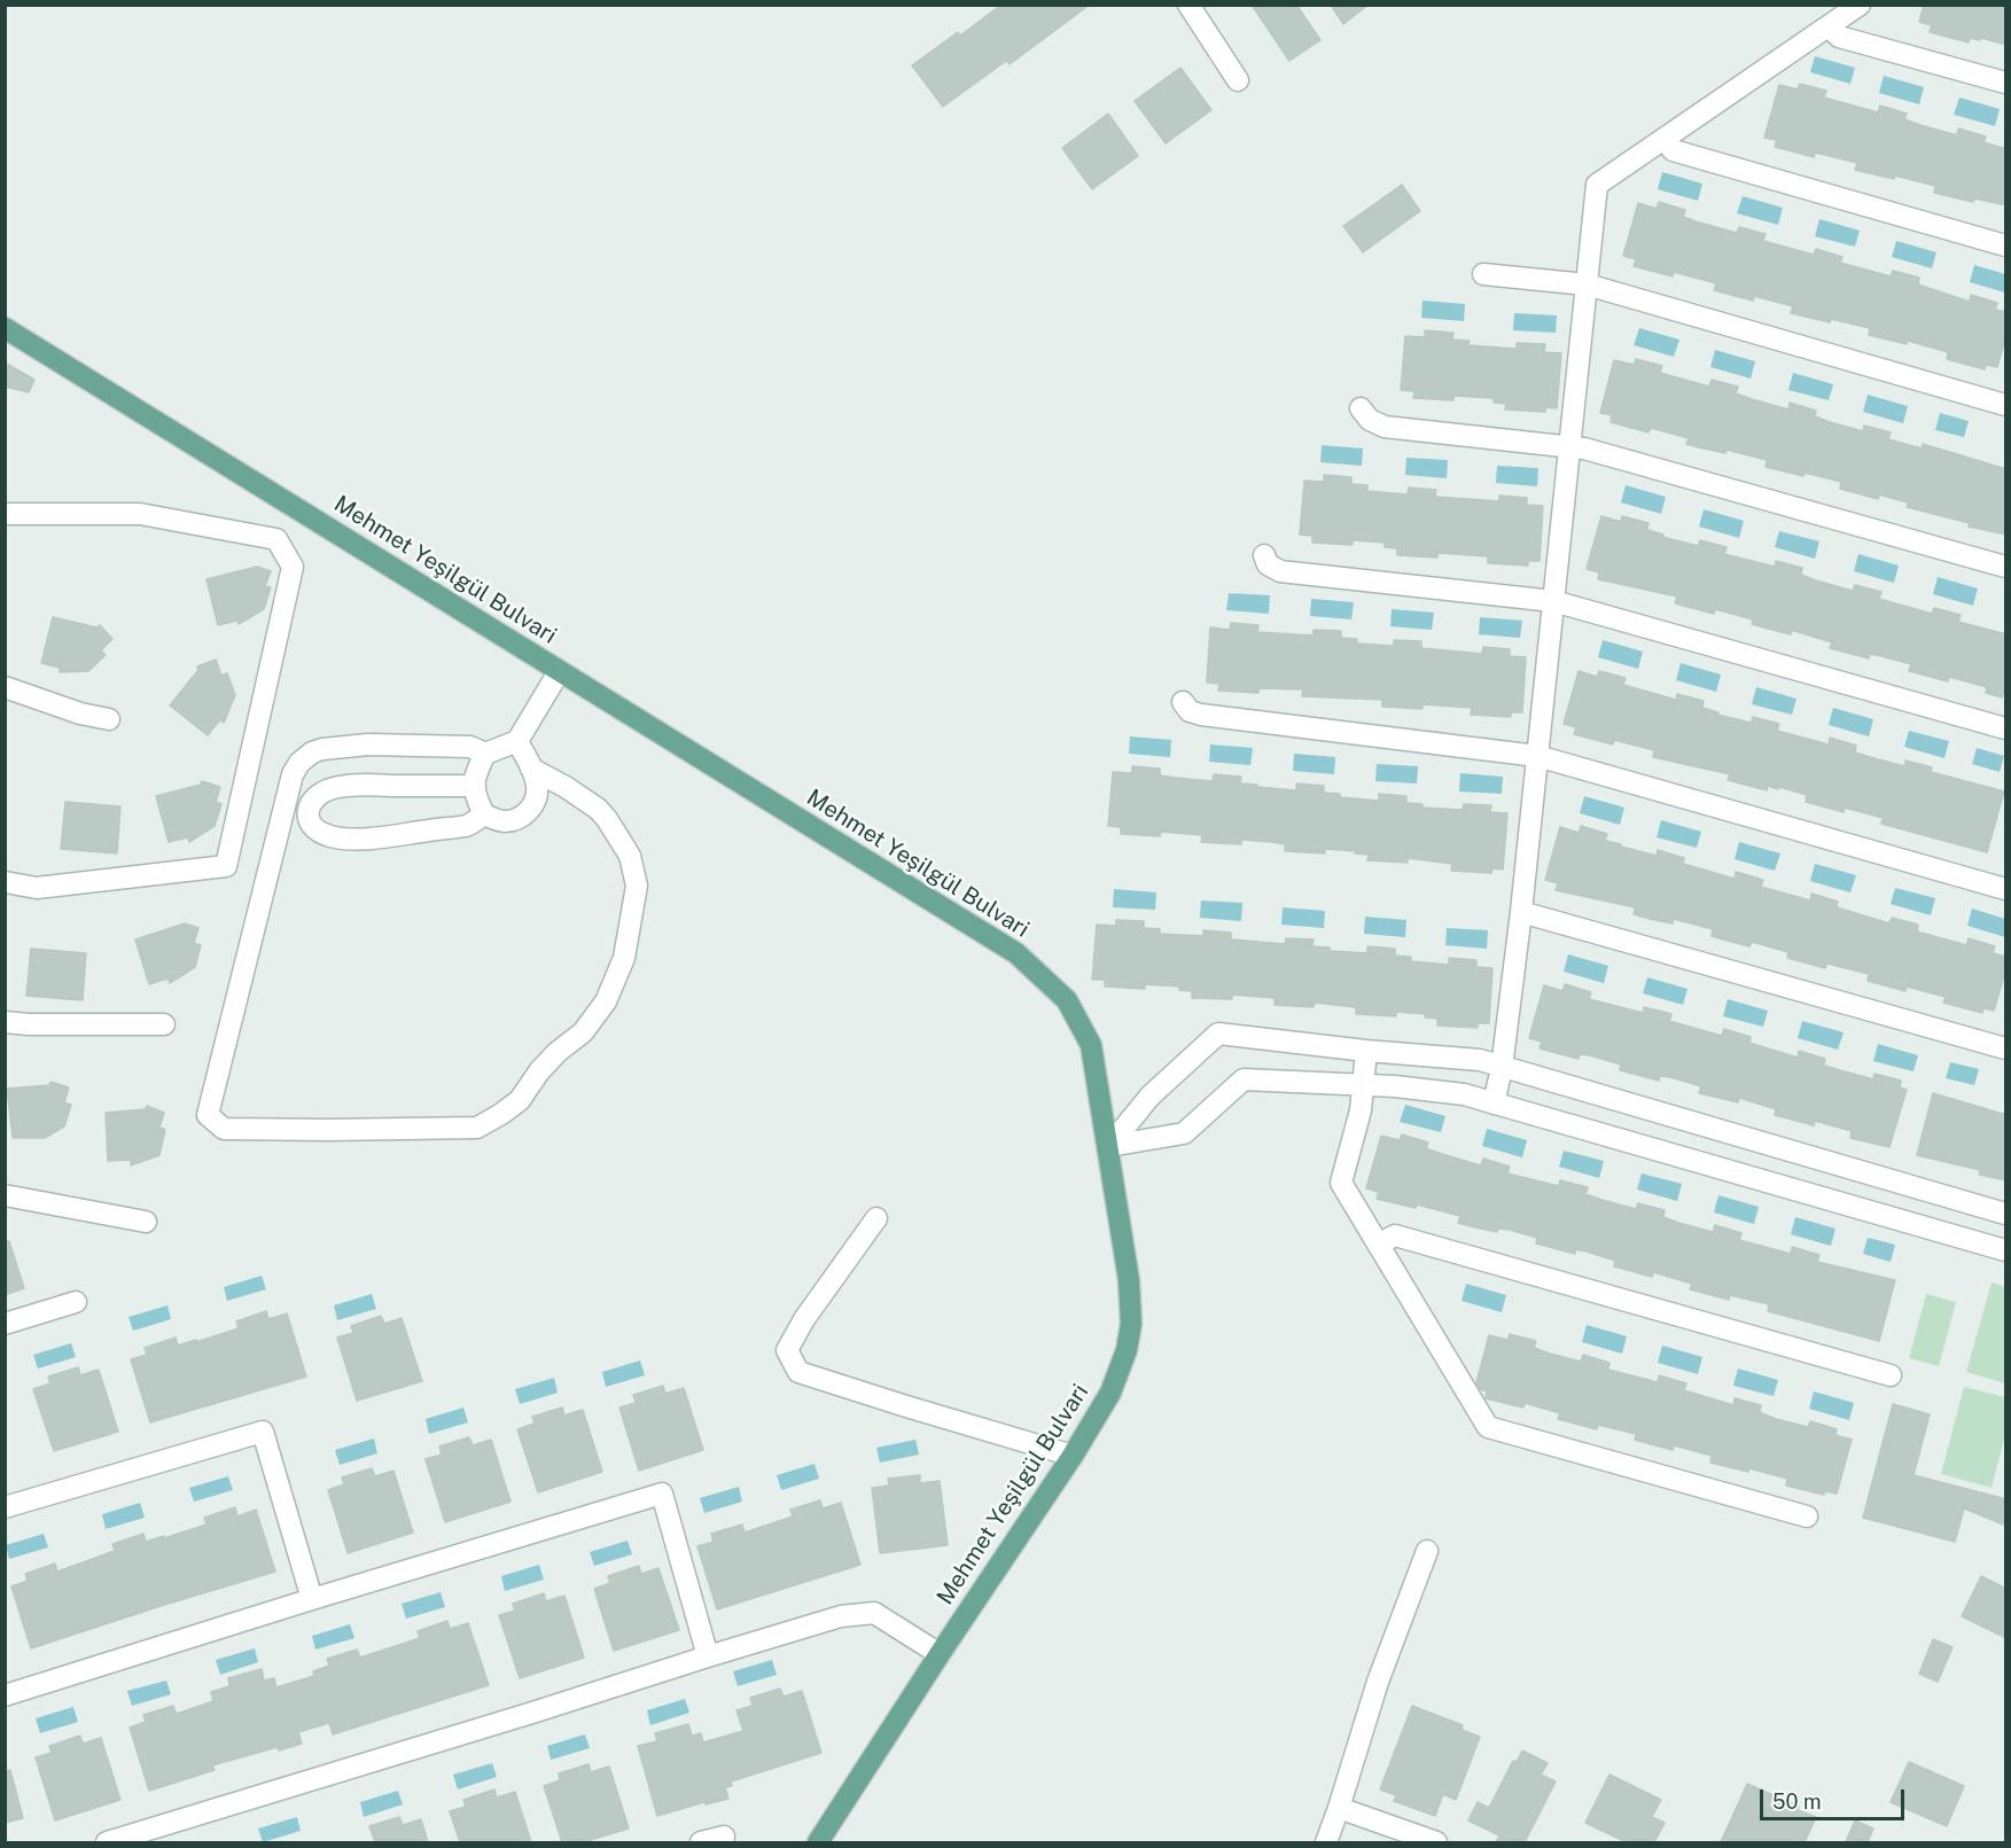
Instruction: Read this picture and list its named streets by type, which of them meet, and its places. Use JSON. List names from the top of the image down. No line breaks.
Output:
{"streets":{"main road":["Mehmet Yeşilgül Bulvari"]},"scale_bar":"50 m"}
